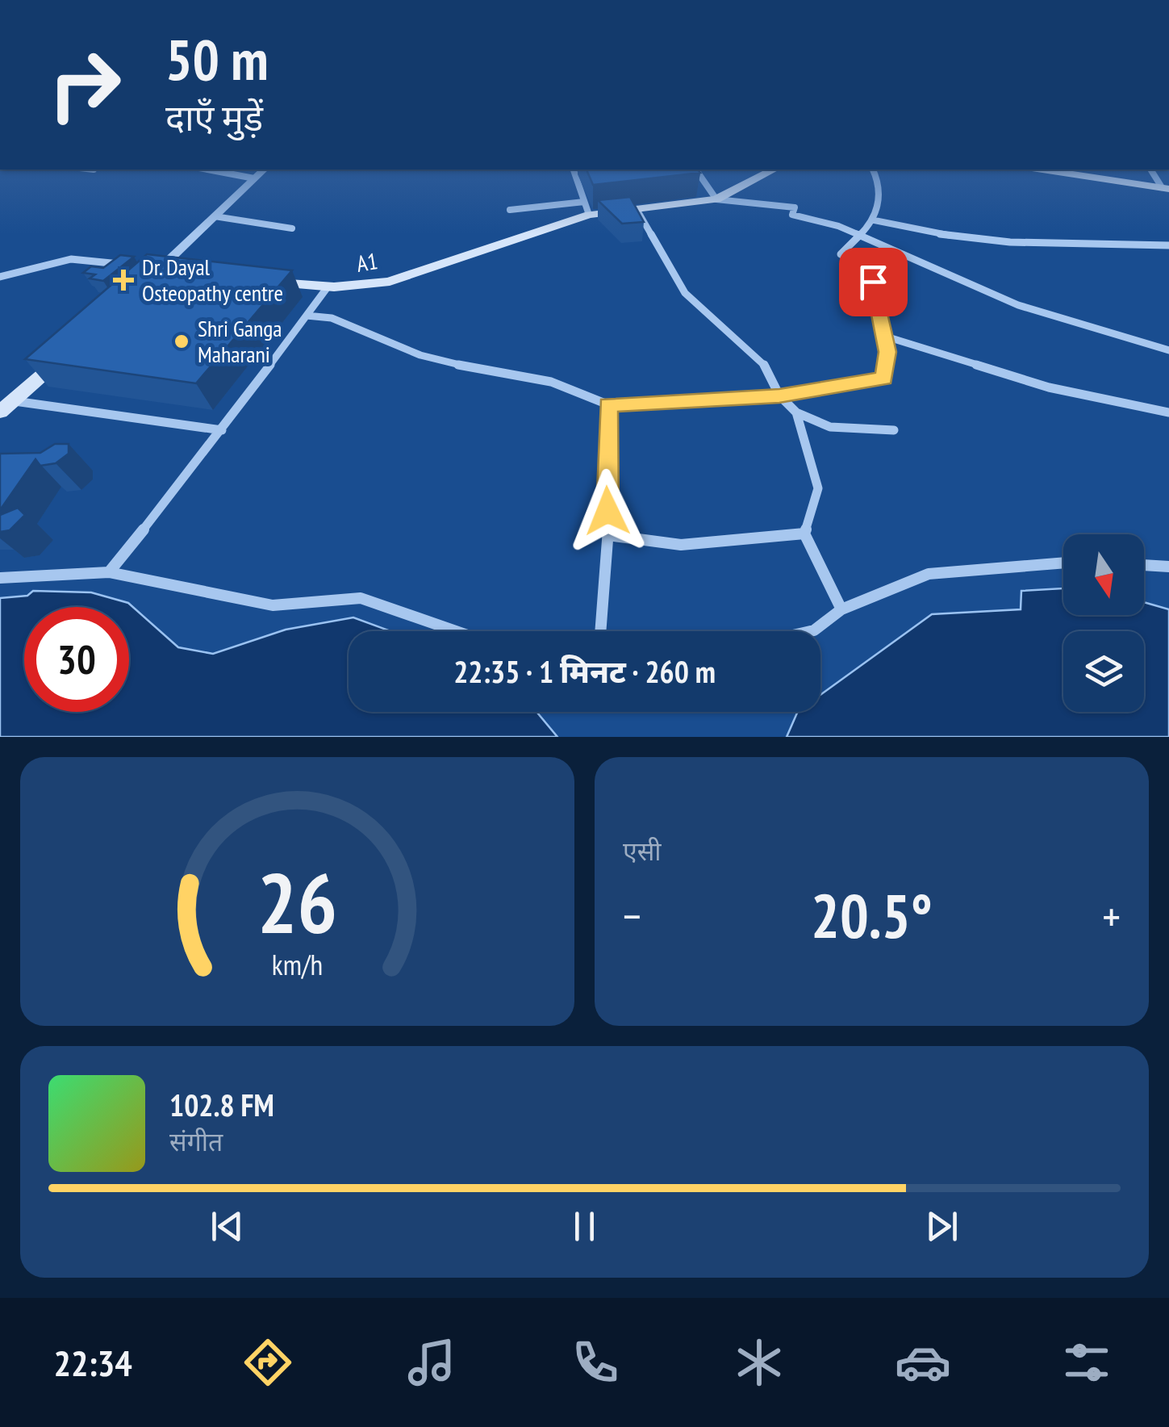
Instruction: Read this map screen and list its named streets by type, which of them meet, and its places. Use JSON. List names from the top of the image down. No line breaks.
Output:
{"streets":{"main road":["A1"]},"places":{"health":["Dr. Dayal Osteopathy centre"],"other":["Shri Ganga Maharani"]},"north":"bottom","page":{"turn":["50 m","दाएँ मुड़ें"],"limit":"30","trip":"22:35 · 1 मिनट · 260 m","tile":"एसी","heat":["−","20.5°","+"],"song":["102.8 FM","संगीत"],"tabs":"22:34","gauge":["26","km/h"]}}
